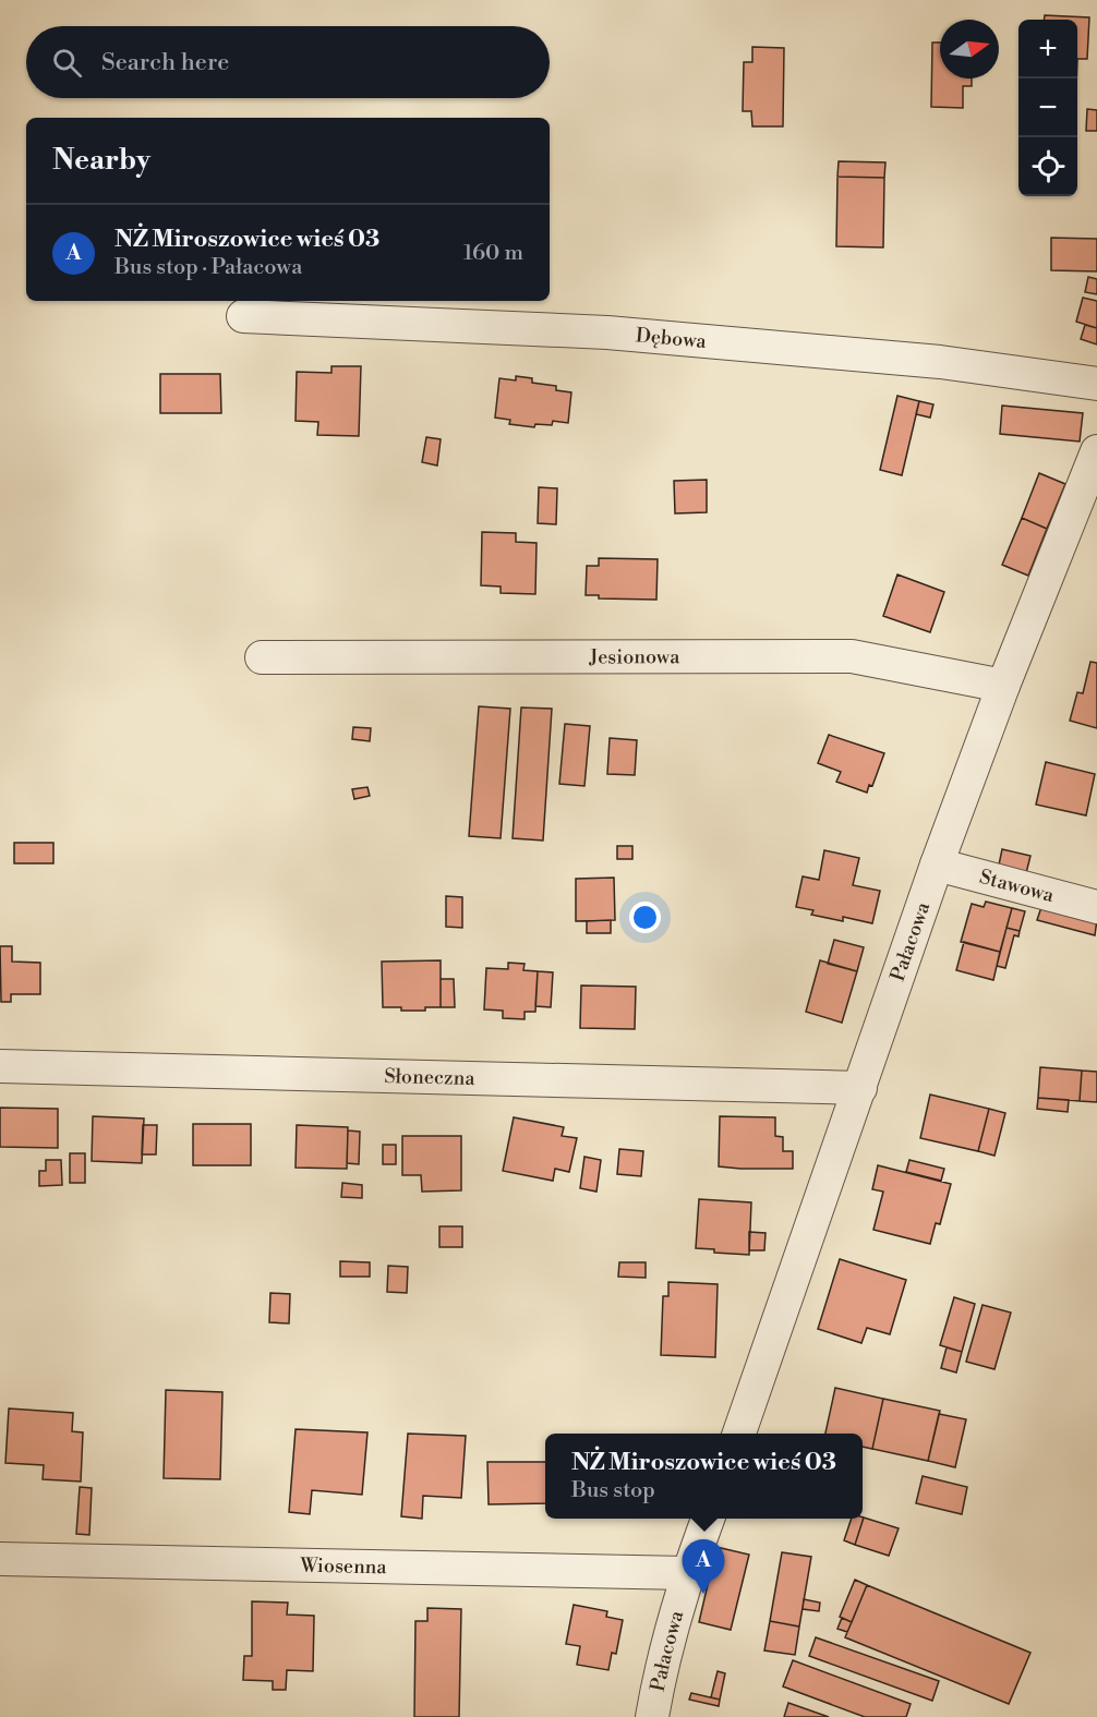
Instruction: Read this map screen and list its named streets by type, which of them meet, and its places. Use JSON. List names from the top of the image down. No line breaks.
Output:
{"streets":{"street":["Dębowa","Jesionowa","Stawowa","Pałacowa","Słoneczna","Wiosenna"]},"crossings":[["Jesionowa","Pałacowa"],["Stawowa","Pałacowa"],["Pałacowa","Słoneczna"],["Pałacowa","Wiosenna"]],"north":"right","page":{"map_buttons":["+","−"],"search":"Search here","heading":"Nearby","list":[{"mark":"A","name":"NŻ Miroszowice wieś 03","note":"Bus stop · Pałacowa","value":"160 m"}],"popup":["NŻ Miroszowice wieś 03","Bus stop"],"pins":"A"}}
